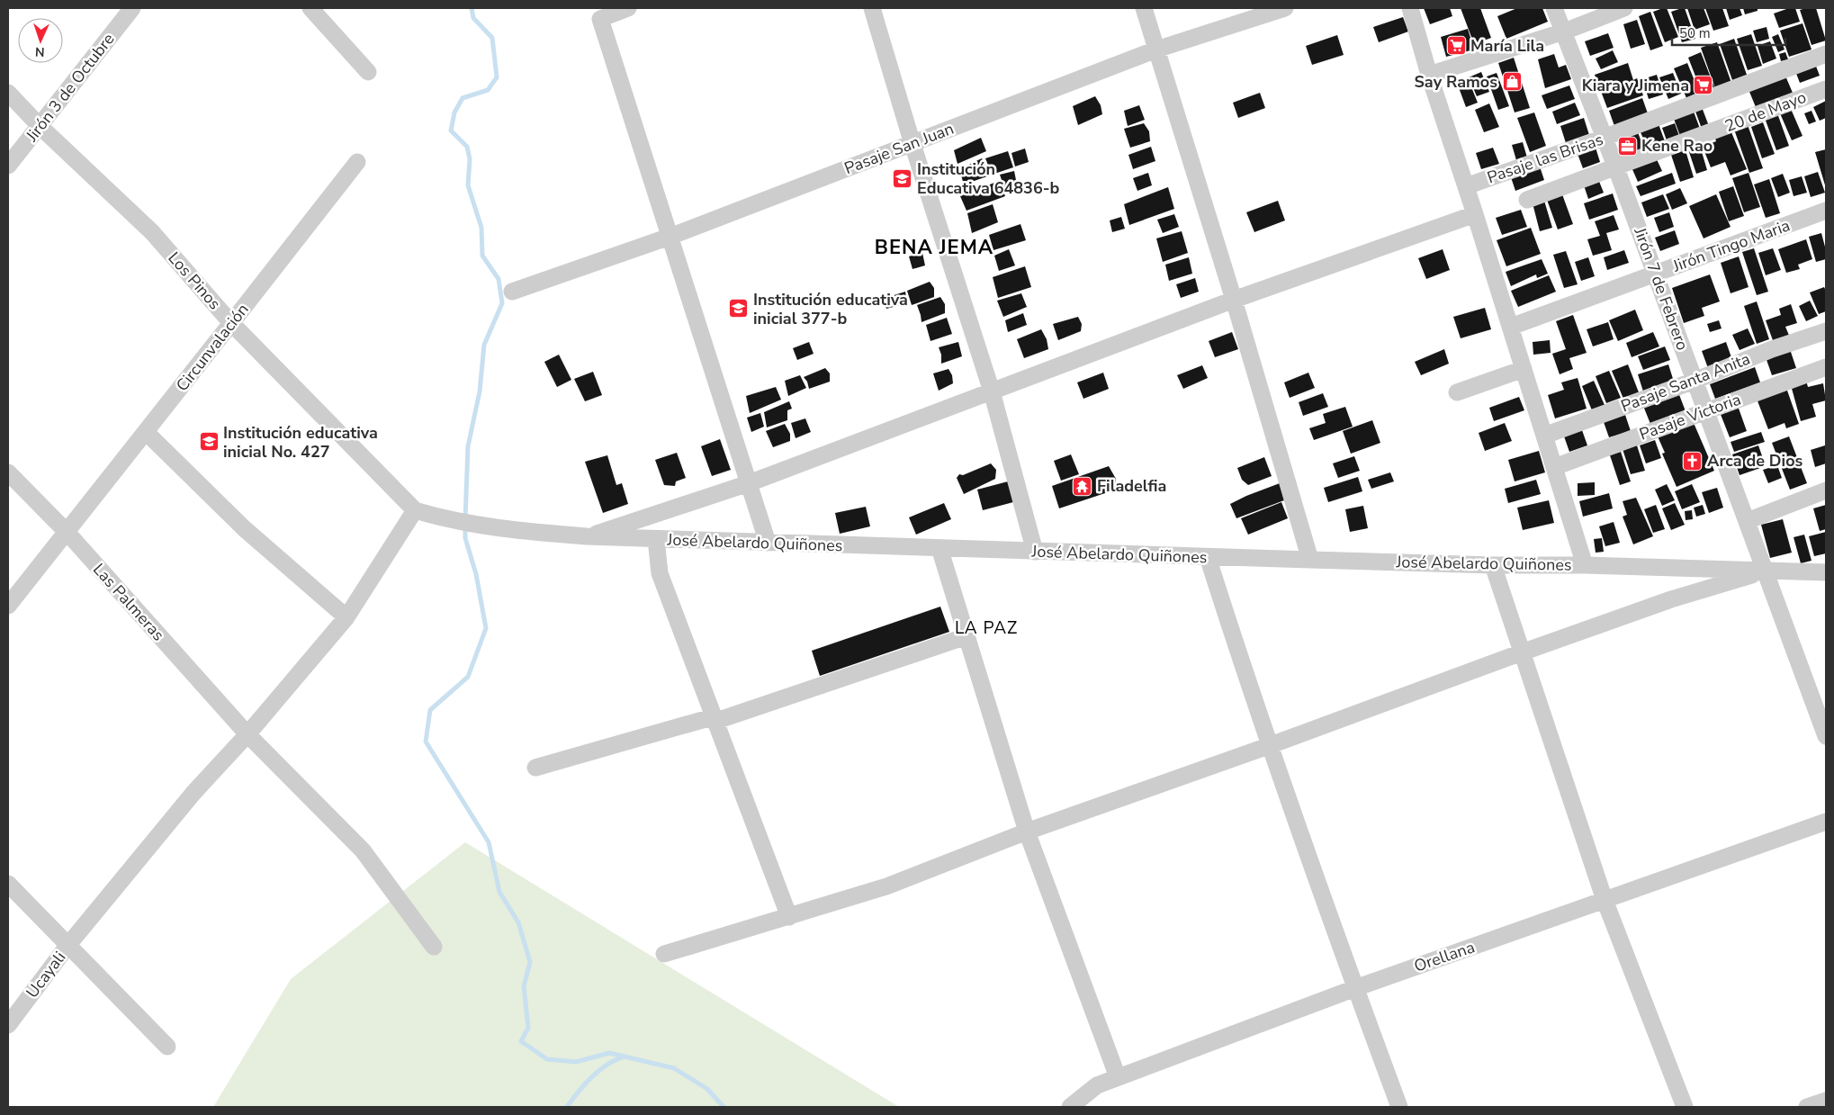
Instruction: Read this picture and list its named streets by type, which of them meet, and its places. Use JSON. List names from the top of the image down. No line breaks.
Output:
{"streets":{"street":["Jirón 3 de Octubre","20 de Mayo","Pasaje San Juan","Pasaje las Brisas","Jirón Tingo Maria","Los Pinos","Jirón 7 de Febrero","Circunvalación","Pasaje Santa Anita","Pasaje Victoria","José Abelardo Quiñones","Las Palmeras","Orellana","Ucayali"]},"crossings":[["Jirón 3 de Octubre","Los Pinos"],["20 de Mayo","Jirón 7 de Febrero"],["Pasaje las Brisas","Jirón 7 de Febrero"],["Jirón Tingo Maria","Jirón 7 de Febrero"],["Los Pinos","Circunvalación"],["Los Pinos","José Abelardo Quiñones"],["Los Pinos","Ucayali"],["Jirón 7 de Febrero","Pasaje Santa Anita"],["Jirón 7 de Febrero","Pasaje Victoria"],["Jirón 7 de Febrero","José Abelardo Quiñones"],["Circunvalación","Las Palmeras"],["José Abelardo Quiñones","Ucayali"],["Las Palmeras","Ucayali"]],"districts":["BENA JEMA","LA PAZ"],"places":{"supermarket":["María Lila","Kiara y Jimena"],"shop":["Say Ramos"],"office":["Kene Rao"],"school or university":["Institución Educativa 64836-b","Institución educativa inicial 377-b","Institución educativa inicial No. 427"],"church":["Arca de Dios"],"temple":["Filadelfia"]},"scale_bar":"50 m","north":"bottom"}
